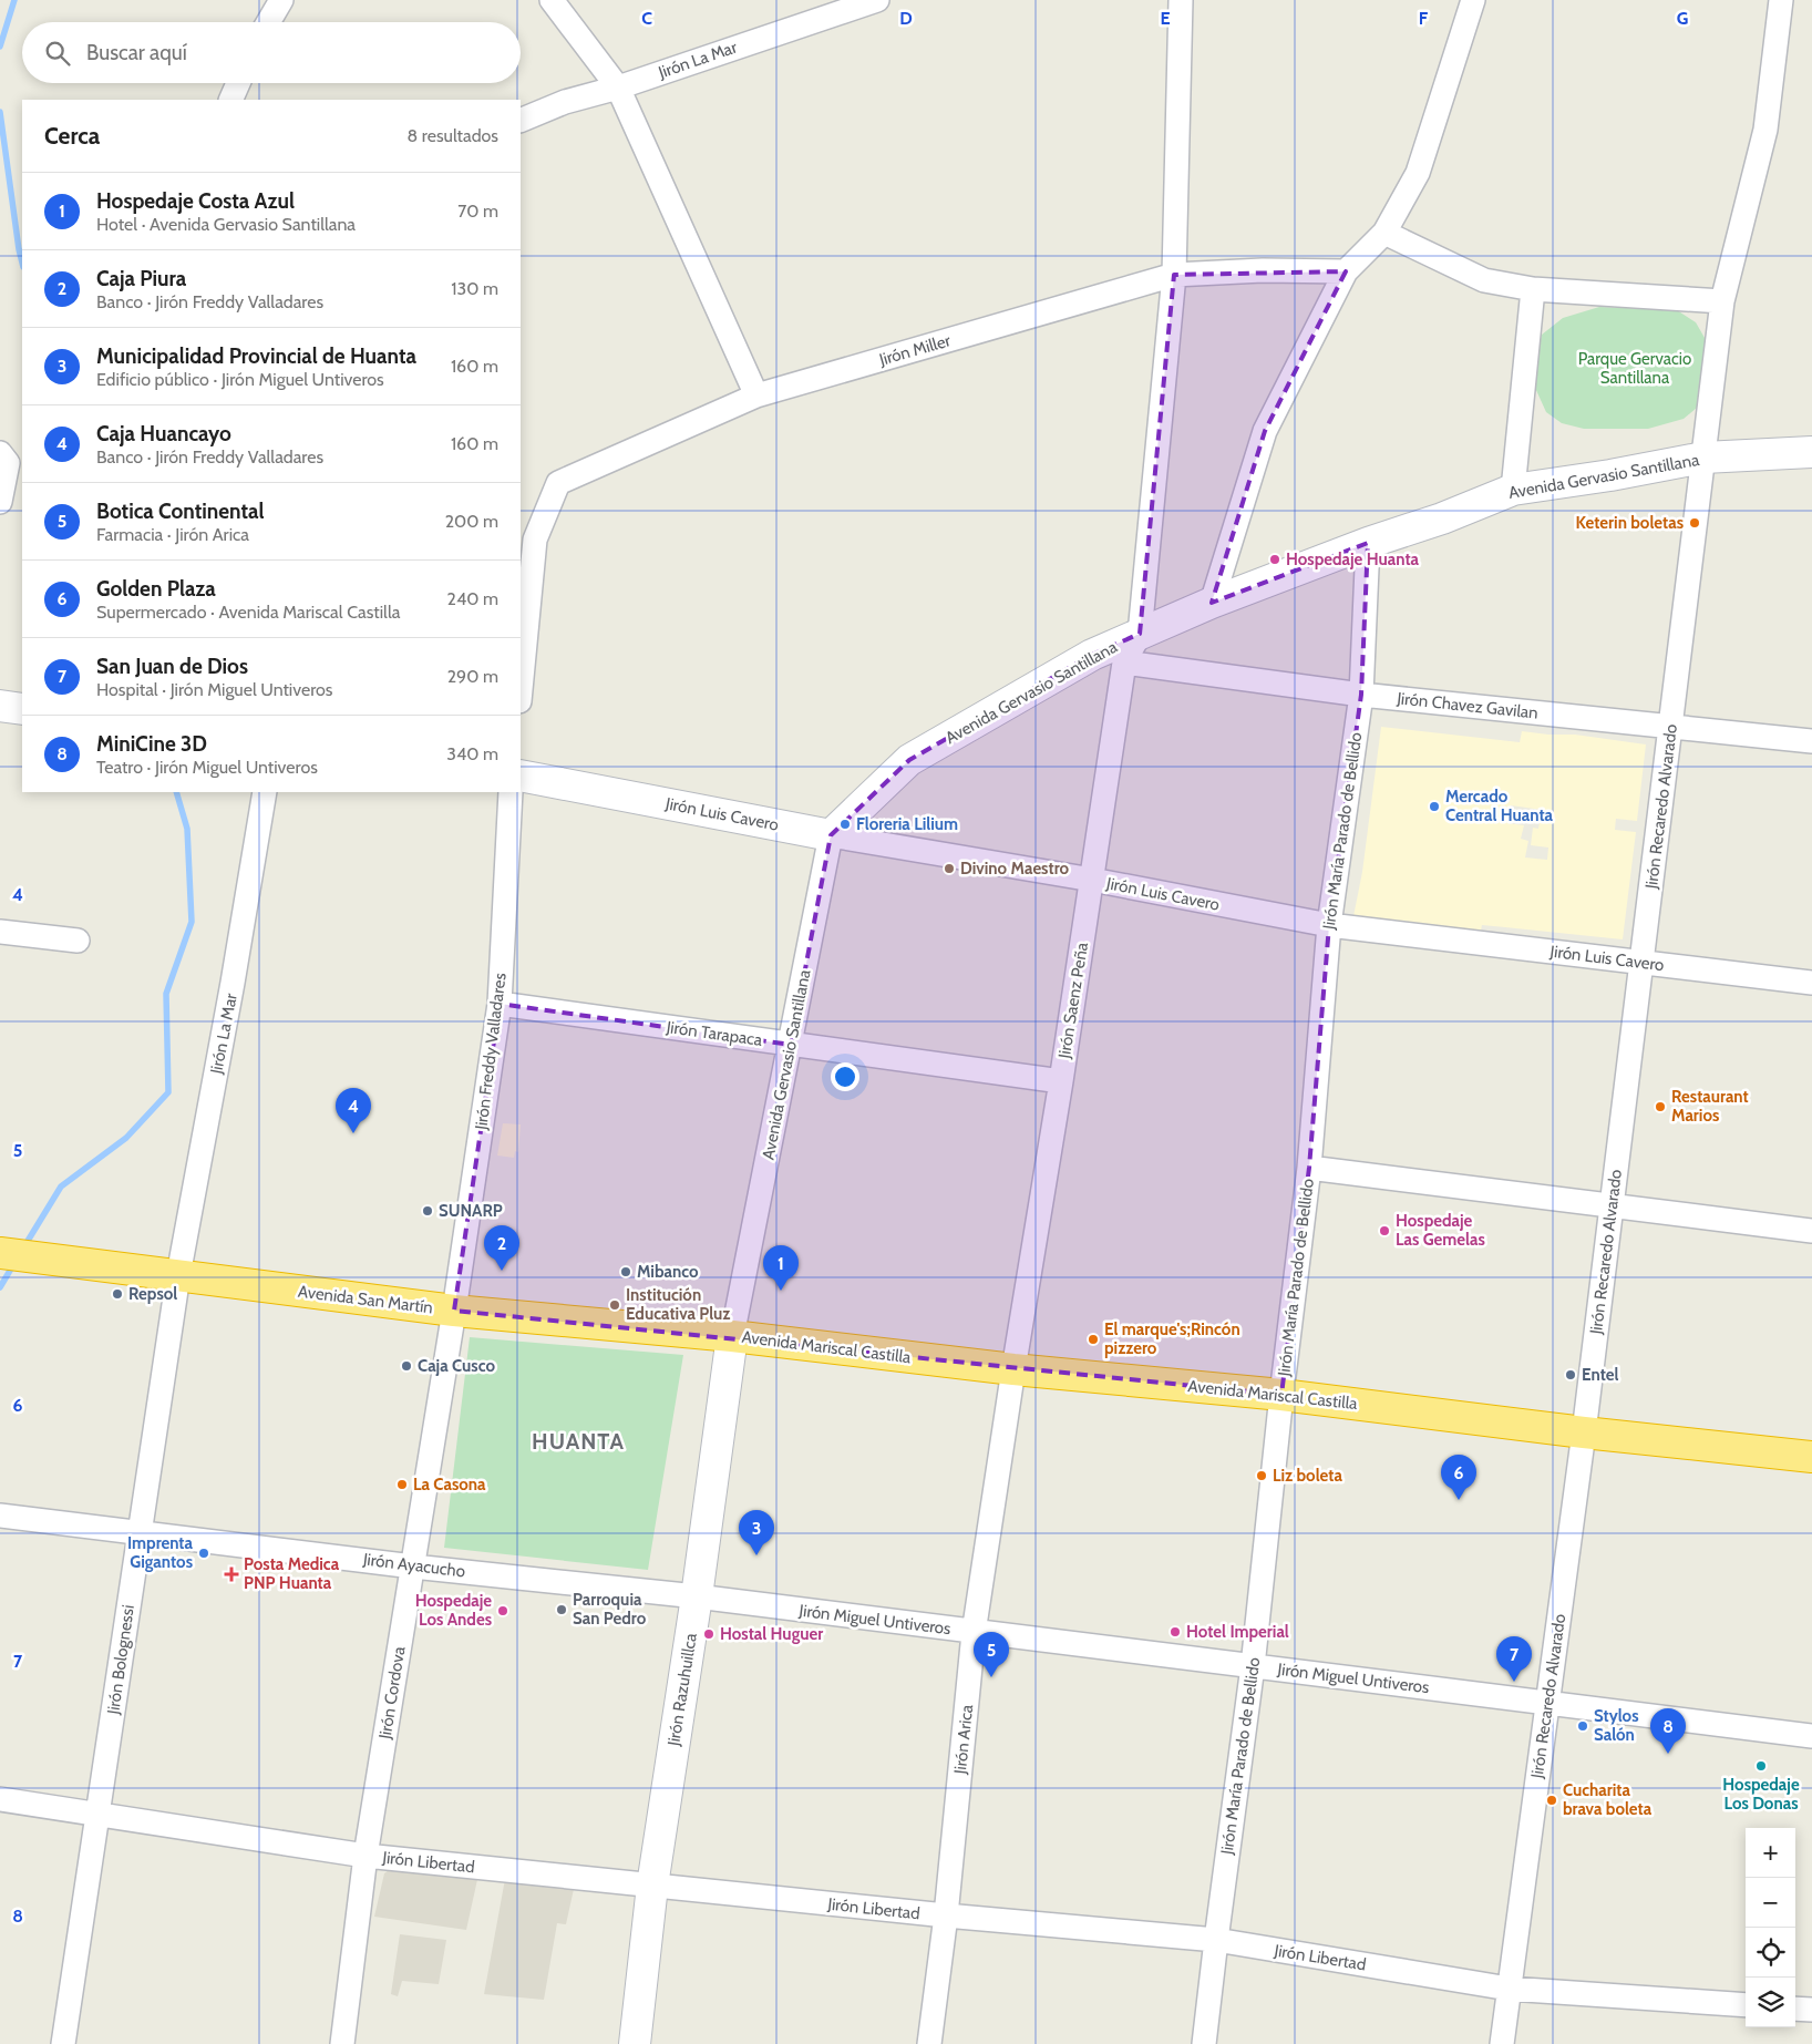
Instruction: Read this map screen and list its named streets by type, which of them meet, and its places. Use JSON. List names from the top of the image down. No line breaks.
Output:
{"streets":{"highway":["Avenida San Martín","Avenida Mariscal Castilla"],"street":["Jirón La Mar","Jirón Miller","Avenida Gervasio Santillana","Jirón Chavez Gavilan","Jirón Recaredo Alvarado","Jirón Luis Cavero","Jirón María Parado de Bellido","Jirón Saenz Peña","Jirón Tarapaca","Jirón Freddy Valladares","Jirón Ayacucho","Jirón Miguel Untiveros","Jirón Bolognessi","Jirón Razuhuillca","Jirón Cordova","Jirón Arica","Jirón Libertad"]},"crossings":[["Jirón La Mar","Avenida San Martín"],["Jirón La Mar","Jirón Bolognessi"],["Avenida Gervasio Santillana","Jirón Recaredo Alvarado"],["Avenida Gervasio Santillana","Jirón Luis Cavero"],["Avenida Gervasio Santillana","Jirón María Parado de Bellido"],["Avenida Gervasio Santillana","Jirón Saenz Peña"],["Avenida Gervasio Santillana","Jirón Tarapaca"],["Avenida Gervasio Santillana","Avenida San Martín"],["Avenida Gervasio Santillana","Avenida Mariscal Castilla"],["Avenida Gervasio Santillana","Jirón Razuhuillca"],["Jirón Chavez Gavilan","Jirón Recaredo Alvarado"],["Jirón Chavez Gavilan","Jirón María Parado de Bellido"],["Jirón Chavez Gavilan","Jirón Saenz Peña"],["Jirón Recaredo Alvarado","Jirón Luis Cavero"],["Jirón Recaredo Alvarado","Avenida Mariscal Castilla"],["Jirón Recaredo Alvarado","Jirón Miguel Untiveros"],["Jirón Recaredo Alvarado","Jirón Libertad"],["Jirón Luis Cavero","Jirón María Parado de Bellido"],["Jirón Luis Cavero","Jirón Saenz Peña"],["Jirón María Parado de Bellido","Avenida Mariscal Castilla"],["Jirón María Parado de Bellido","Jirón Miguel Untiveros"],["Jirón María Parado de Bellido","Jirón Libertad"],["Jirón Saenz Peña","Jirón Tarapaca"],["Jirón Saenz Peña","Avenida Mariscal Castilla"],["Jirón Saenz Peña","Jirón Arica"],["Jirón Tarapaca","Jirón Freddy Valladares"],["Jirón Freddy Valladares","Avenida San Martín"],["Jirón Freddy Valladares","Jirón Cordova"],["Avenida San Martín","Avenida Mariscal Castilla"],["Avenida San Martín","Jirón Bolognessi"],["Avenida San Martín","Jirón Razuhuillca"],["Avenida San Martín","Jirón Cordova"],["Avenida Mariscal Castilla","Jirón Razuhuillca"],["Avenida Mariscal Castilla","Jirón Arica"],["Jirón Ayacucho","Jirón Miguel Untiveros"],["Jirón Ayacucho","Jirón Bolognessi"],["Jirón Ayacucho","Jirón Razuhuillca"],["Jirón Ayacucho","Jirón Cordova"],["Jirón Miguel Untiveros","Jirón Razuhuillca"],["Jirón Miguel Untiveros","Jirón Arica"],["Jirón Bolognessi","Jirón Libertad"],["Jirón Razuhuillca","Jirón Libertad"],["Jirón Cordova","Jirón Libertad"],["Jirón Arica","Jirón Libertad"]],"districts":["HUANTA"],"parks":["Parque Gervacio Santillana"],"places":{"other":["Keterin boletas","Hospedaje Huanta","Mercado Central Huanta","Floreria Lilium","Divino Maestro","Restaurant Marios","SUNARP","Hospedaje Las Gemelas","Mibanco","Repsol","Institución Educativa Pluz","El marque's;Rincón pizzero","Caja Cusco","Entel","Liz boleta","La Casona","Imprenta Gigantos","Parroquia San Pedro","Hospedaje Los Andes","Hotel Imperial","Hostal Huguer","Stylos Salón","Hospedaje Los Donas","Cucharita brava boleta"],"health":["Posta Medica PNP Huanta"]},"page":{"search":"Buscar aquí","heading":["Cerca","8 resultados"],"list":[{"mark":"1","name":"Hospedaje Costa Azul","note":"Hotel · Avenida Gervasio Santillana","value":"70 m"},{"mark":"2","name":"Caja Piura","note":"Banco · Jirón Freddy Valladares","value":"130 m"},{"mark":"3","name":"Municipalidad Provincial de Huanta","note":"Edificio público · Jirón Miguel Untiveros","value":"160 m"},{"mark":"4","name":"Caja Huancayo","note":"Banco · Jirón Freddy Valladares","value":"160 m"},{"mark":"5","name":"Botica Continental","note":"Farmacia · Jirón Arica","value":"200 m"},{"mark":"6","name":"Golden Plaza","note":"Supermercado · Avenida Mariscal Castilla","value":"240 m"},{"mark":"7","name":"San Juan de Dios","note":"Hospital · Jirón Miguel Untiveros","value":"290 m"},{"mark":"8","name":"MiniCine 3D","note":"Teatro · Jirón Miguel Untiveros","value":"340 m"}],"pins":["4","2","1","6","3","5","7","8"],"map_buttons":["+","−"]},"grid":{"columns":["C","D","E","F","G"],"rows":["4","5","6","7","8"]}}
